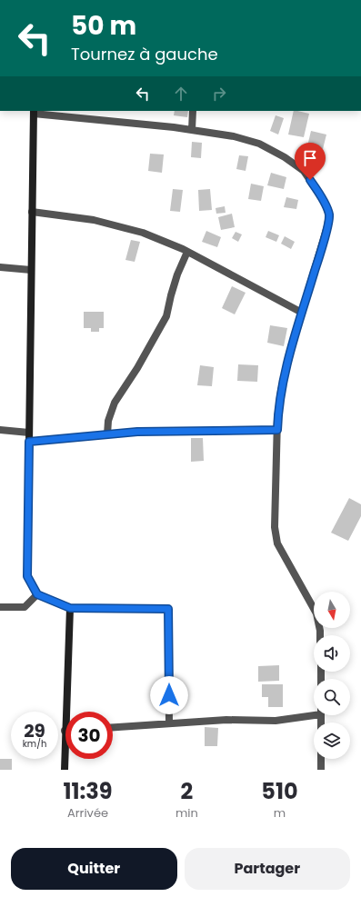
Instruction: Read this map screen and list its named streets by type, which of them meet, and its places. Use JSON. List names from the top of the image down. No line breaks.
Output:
{"north":"bottom","page":{"turn":["50 m","Tournez à gauche"],"speed":"29 km/h","limit":"30","eta":["11:39","Arrivée","2","min","510","m"],"buttons":["Quitter","Partager"]}}
